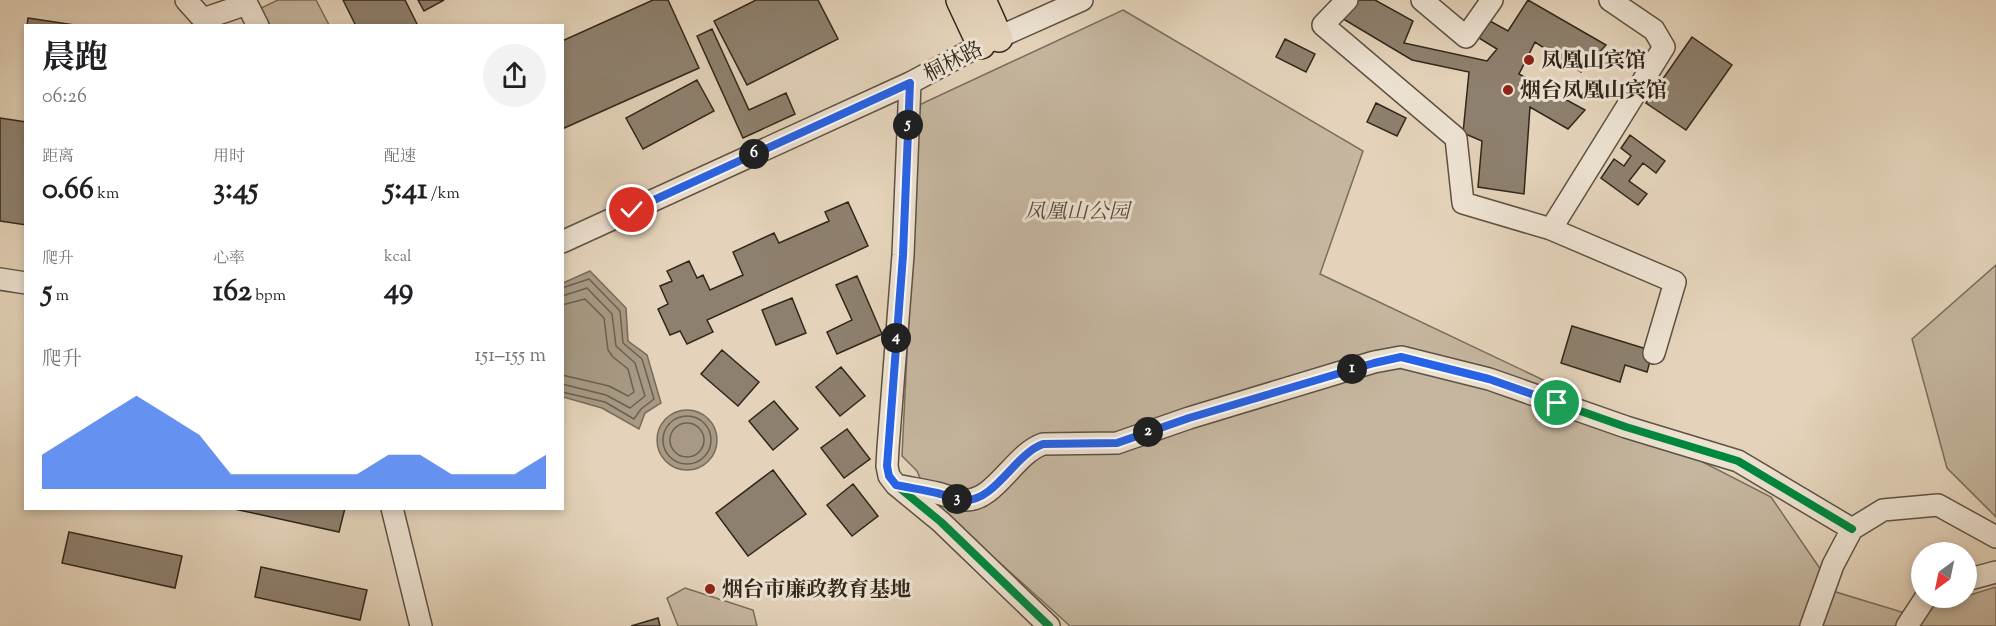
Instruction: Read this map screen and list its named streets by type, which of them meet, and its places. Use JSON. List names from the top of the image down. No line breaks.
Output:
{"streets":{"street":["桐林路"]},"parks":["凤凰山公园"],"places":["凤凰山宾馆","烟台凤凰山宾馆","烟台市廉政教育基地"],"north":"bottom left","page":{"heading":["晨跑","06:26"],"pins":["5","6","4","1","2","3"],"stats":[["距离","0.66 km"],["用时","3:45"],["配速","5:41 /km"],["爬升","5 m"],["心率","162 bpm"],["kcal","49"]],"chart":["爬升","151–155 m"]}}
